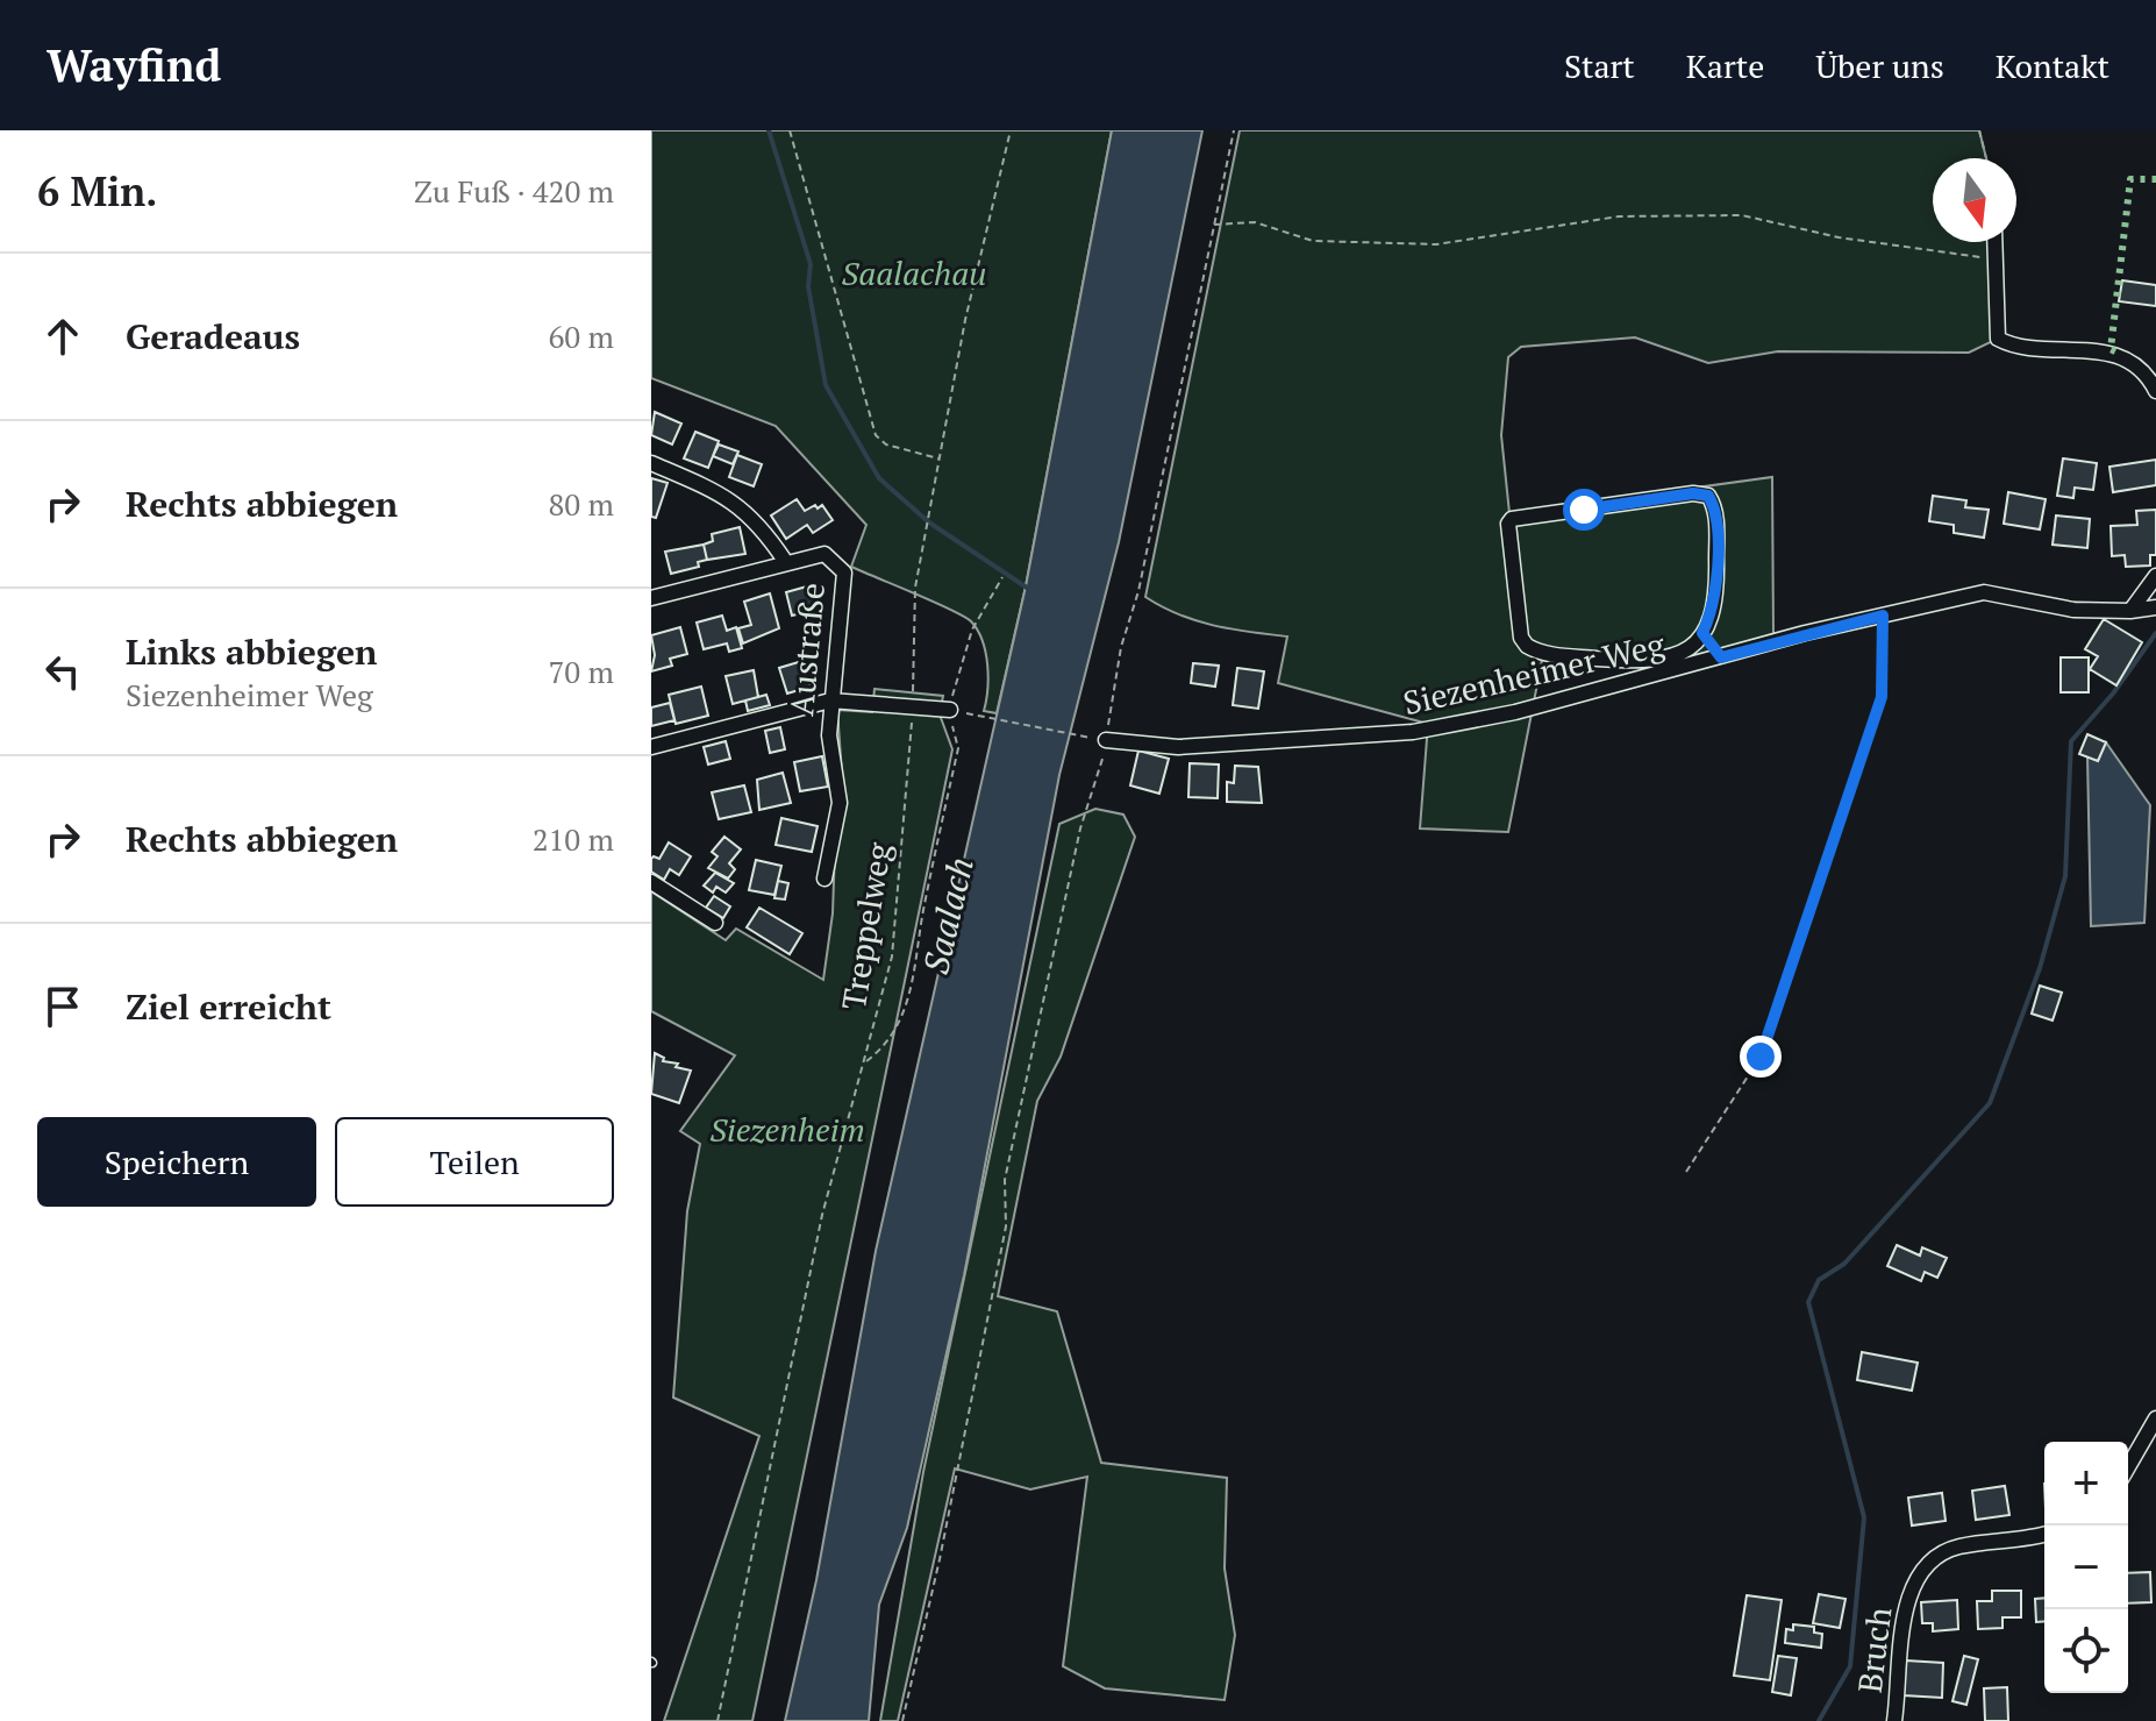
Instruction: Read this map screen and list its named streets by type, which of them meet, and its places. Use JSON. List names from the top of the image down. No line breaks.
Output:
{"streets":{"street":["Austraße","Siezenheimer Weg","Bruch"],"path":["Treppelweg"]},"water":["Saalach"],"parks":["Saalachau","Siezenheim"],"north":"bottom","page":{"header":"Wayfind","nav":["Start","Karte","Über uns","Kontakt"],"heading":["6 Min.","Zu Fuß · 420 m"],"list":[["Geradeaus","60 m"],["Rechts abbiegen","80 m"],["Links abbiegen","Siezenheimer Weg","70 m"],["Rechts abbiegen","210 m"],"Ziel erreicht"],"buttons":["Speichern","Teilen"],"map_buttons":["+","−"]}}
